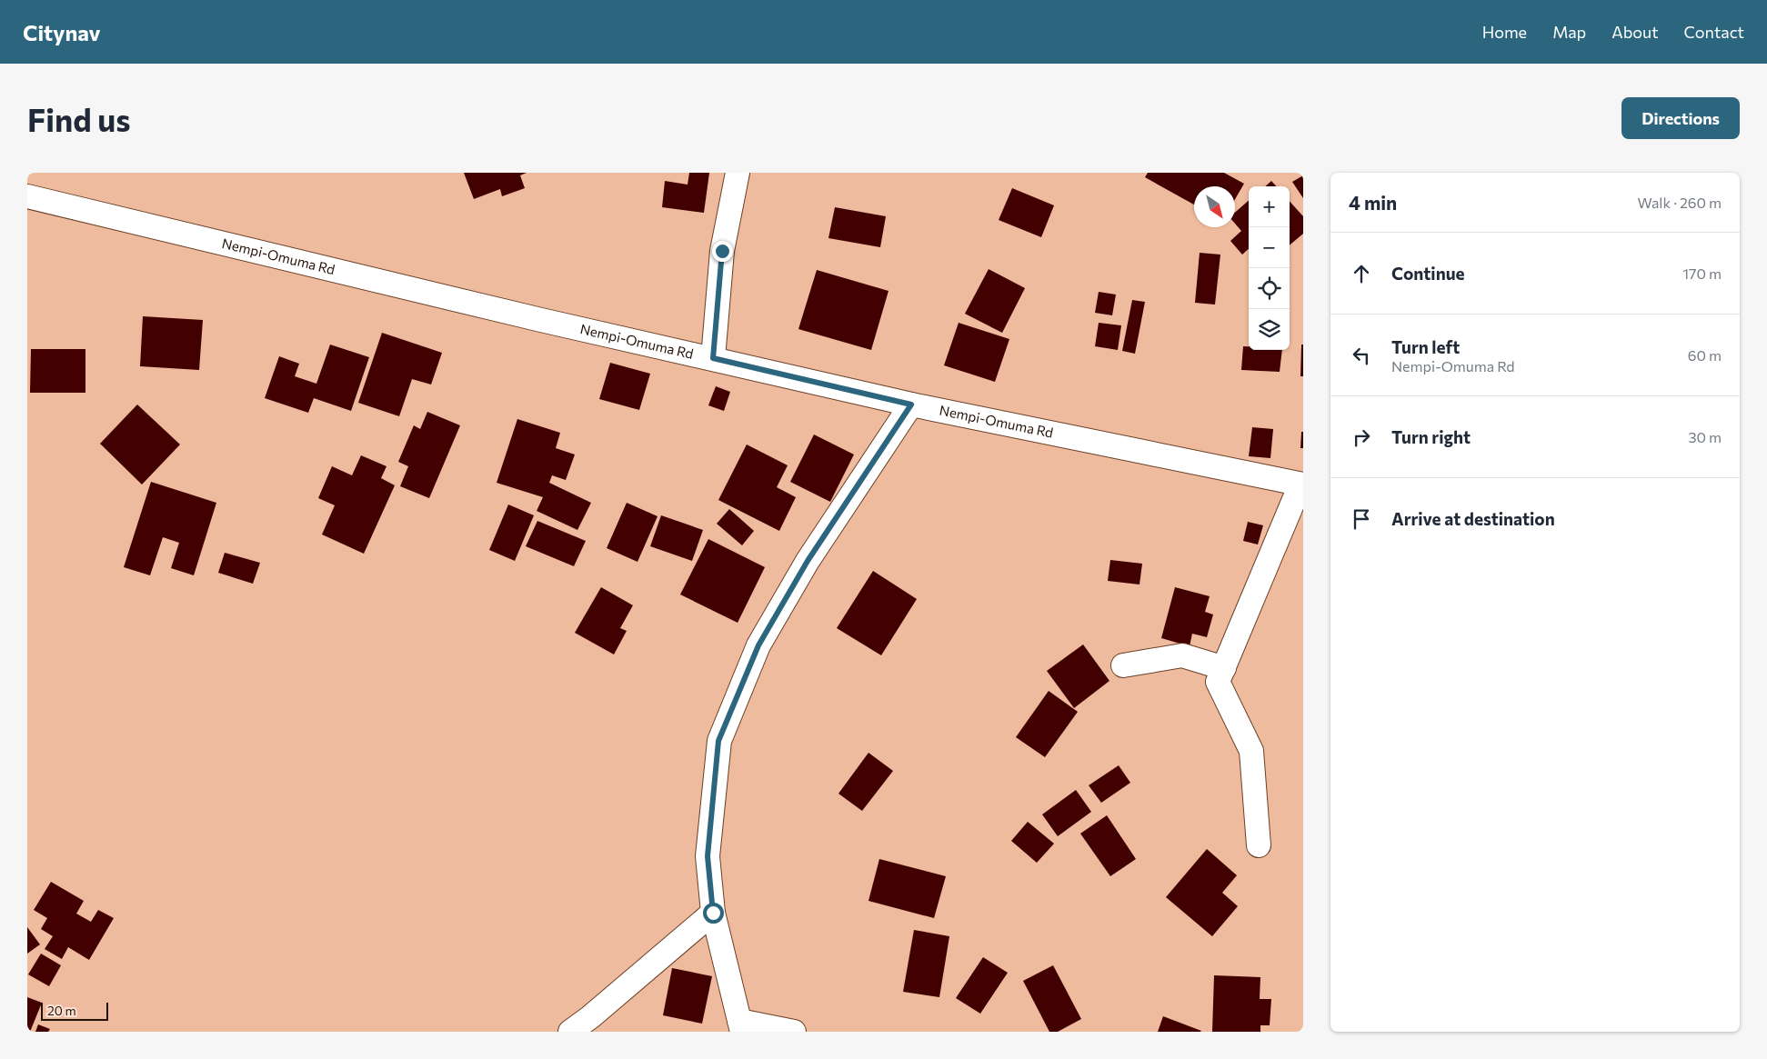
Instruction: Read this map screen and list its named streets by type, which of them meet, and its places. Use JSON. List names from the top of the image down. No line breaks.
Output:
{"streets":{"street":["Nempi-Omuma Rd"]},"scale_bar":"20 m","north":"bottom right","page":{"header":"Citynav","nav":["Home","Map","About","Contact"],"buttons":"Directions","title":"Find us","heading":["4 min","Walk · 260 m"],"map_buttons":["+","−"],"list":[["Continue","170 m"],["Turn left","Nempi-Omuma Rd","60 m"],["Turn right","30 m"],"Arrive at destination"],"scale":"20 m"}}
